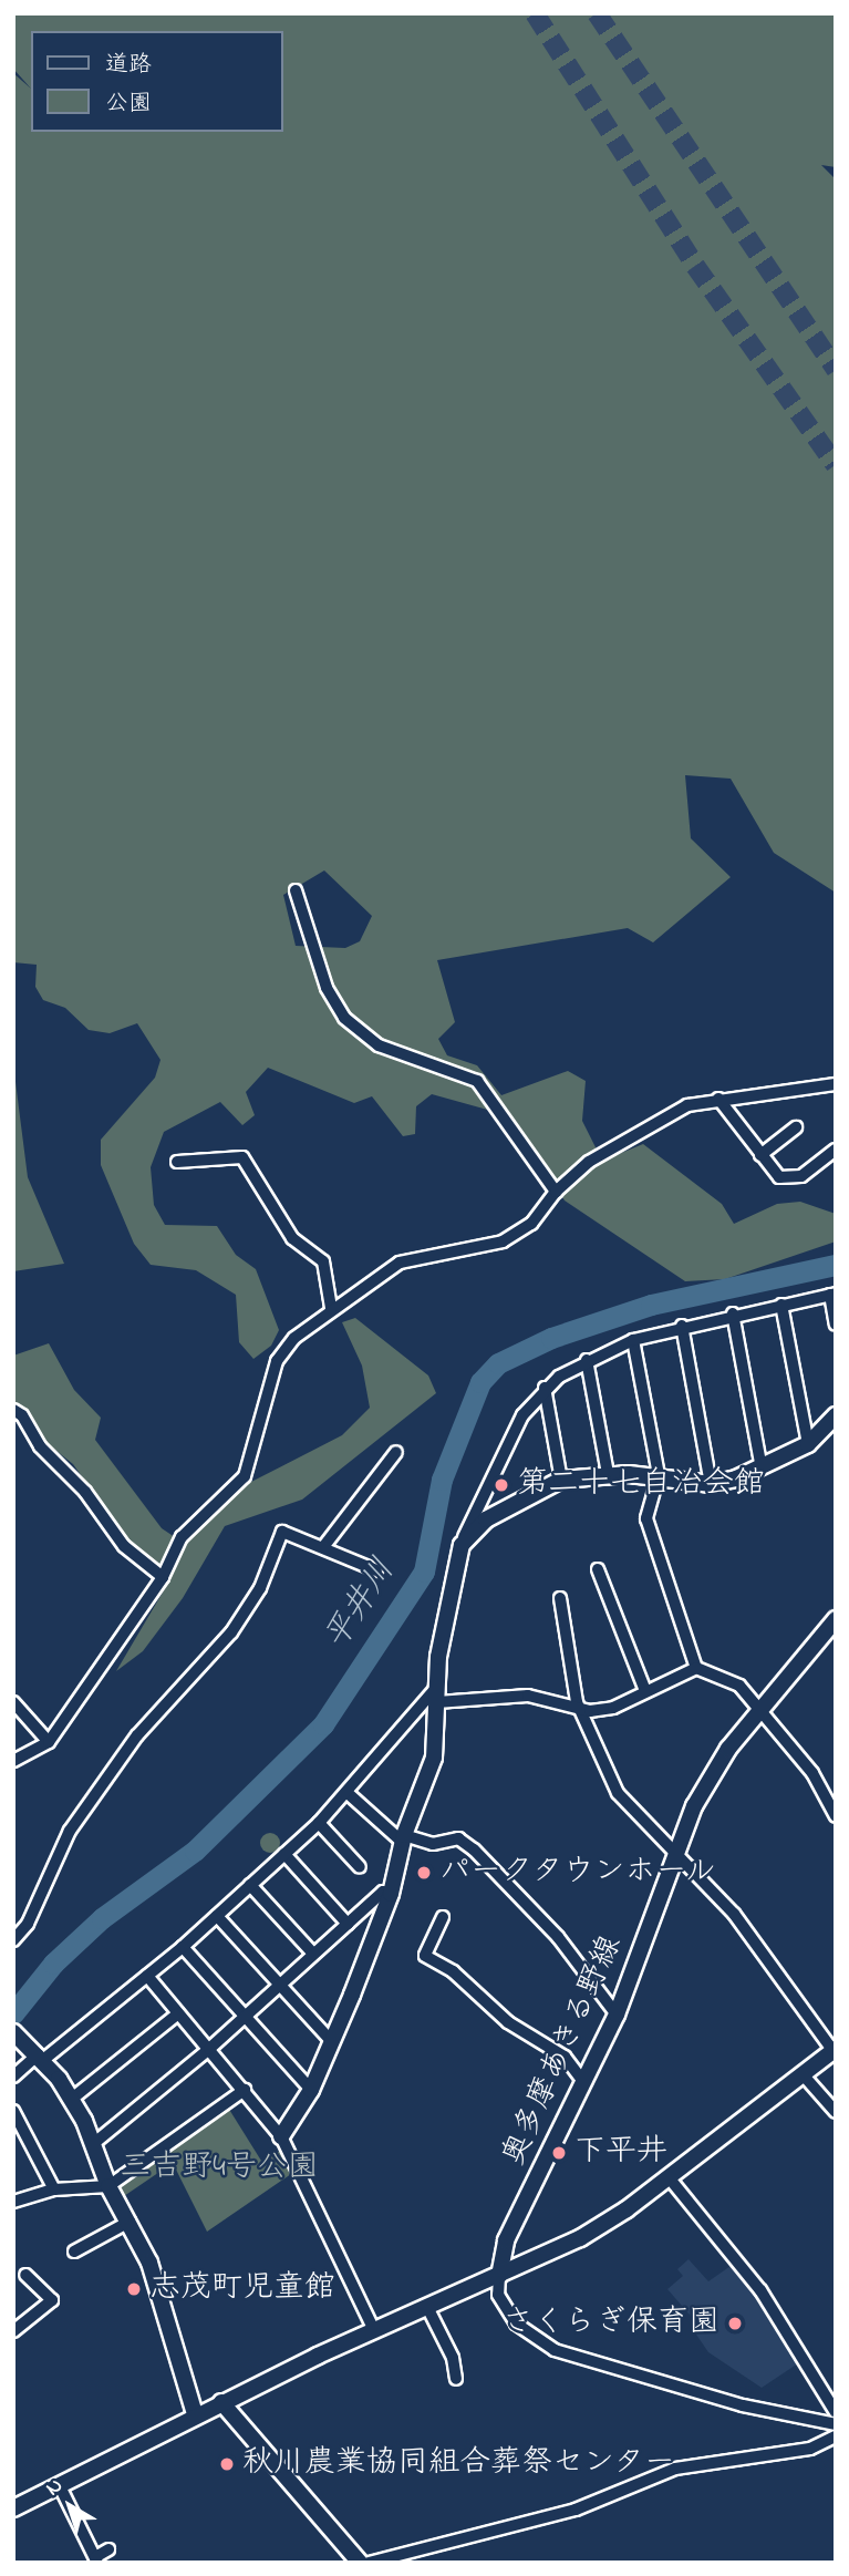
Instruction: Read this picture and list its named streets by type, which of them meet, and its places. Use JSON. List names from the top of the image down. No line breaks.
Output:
{"streets":{"main road":["奥多摩あきる野線"]},"water":["平井川"],"parks":["三吉野4号公園"],"places":["第二十七自治会館","パークタウンホール","下平井","志茂町児童館","さくらぎ保育園","秋川農業協同組合葬祭センター"],"legend":["道路","公園"],"north":"top left"}
